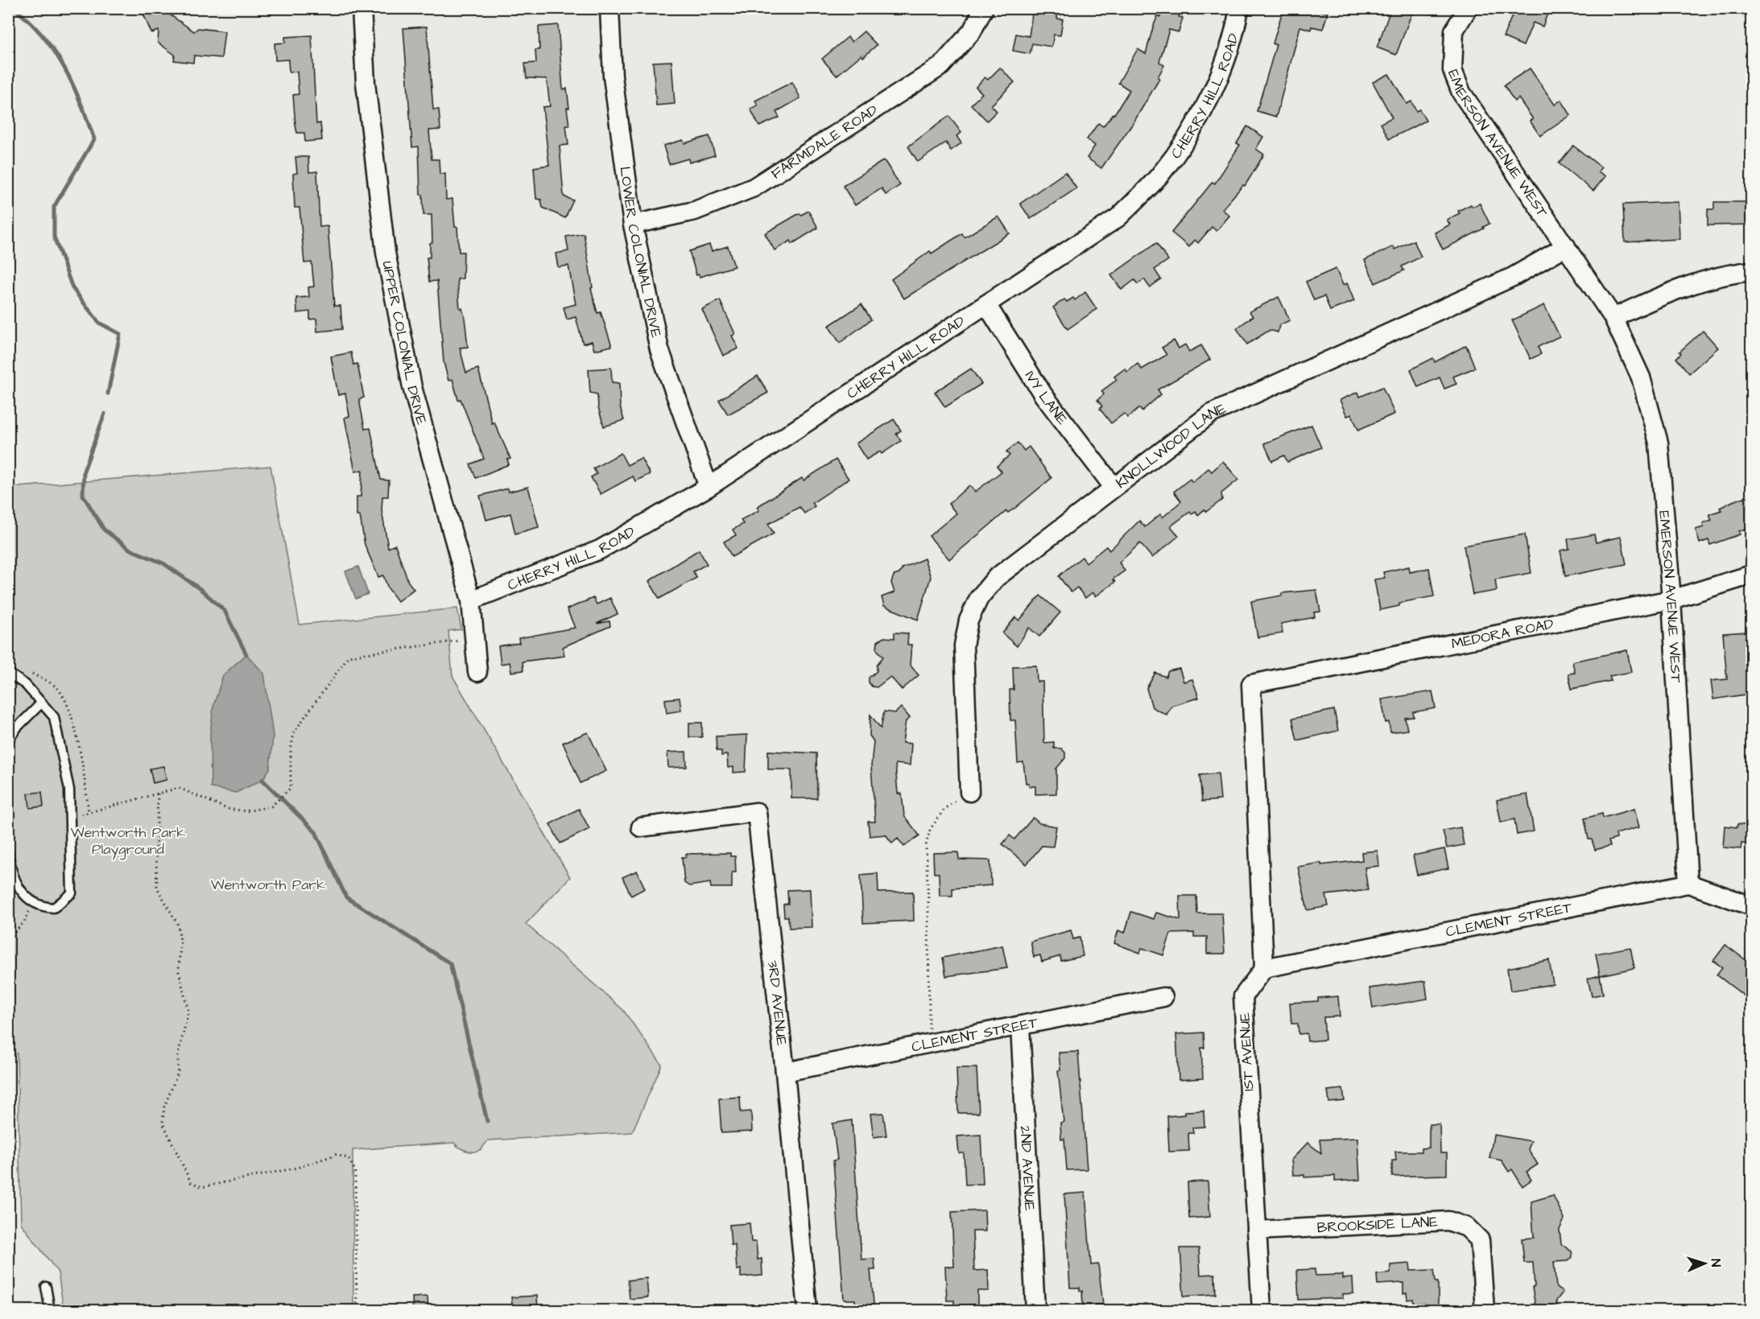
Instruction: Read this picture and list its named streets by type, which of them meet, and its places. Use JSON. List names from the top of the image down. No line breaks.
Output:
{"streets":{"street":["CHERRY HILL ROAD","FARMDALE ROAD","EMERSON AVENUE WEST","LOWER COLONIAL DRIVE","UPPER COLONIAL DRIVE","IVY LANE","KNOLLWOOD LANE","MEDORA ROAD","CLEMENT STREET","3RD AVENUE","1ST AVENUE","2ND AVENUE","BROOKSIDE LANE"]},"crossings":[["CHERRY HILL ROAD","LOWER COLONIAL DRIVE"],["CHERRY HILL ROAD","UPPER COLONIAL DRIVE"],["CHERRY HILL ROAD","IVY LANE"],["FARMDALE ROAD","LOWER COLONIAL DRIVE"],["EMERSON AVENUE WEST","KNOLLWOOD LANE"],["EMERSON AVENUE WEST","MEDORA ROAD"],["EMERSON AVENUE WEST","CLEMENT STREET"],["IVY LANE","KNOLLWOOD LANE"],["MEDORA ROAD","CLEMENT STREET"],["MEDORA ROAD","1ST AVENUE"],["CLEMENT STREET","3RD AVENUE"],["CLEMENT STREET","1ST AVENUE"],["CLEMENT STREET","2ND AVENUE"],["1ST AVENUE","BROOKSIDE LANE"]],"parks":["Wentworth Park Playground","Wentworth Park"],"north":"right"}
